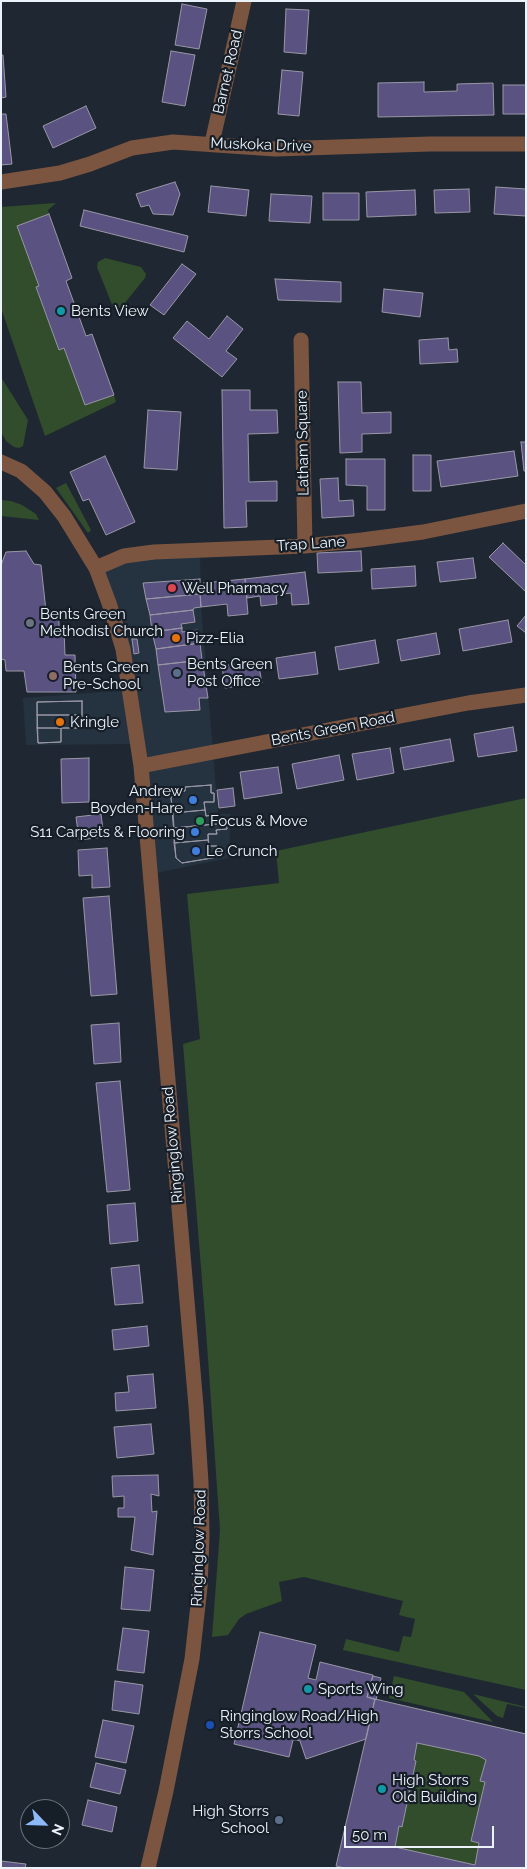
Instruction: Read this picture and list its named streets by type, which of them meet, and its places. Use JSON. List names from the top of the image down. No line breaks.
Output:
{"streets":{"street":["Barnet Road","Muskoka Drive","Latham Square","Trap Lane","Bents Green Road","Ringinglow Road"]},"crossings":[["Barnet Road","Muskoka Drive"],["Latham Square","Trap Lane"],["Trap Lane","Ringinglow Road"],["Bents Green Road","Ringinglow Road"]],"places":["Bents View","Well Pharmacy","Bents Green Methodist Church","Pizz-Elia","Bents Green Post Office","Bents Green Pre-School","Kringle","Andrew Boyden-Hare","Focus & Move","S11 Carpets & Flooring","Le Crunch","Sports Wing","Ringinglow Road/High Storrs School","High Storrs Old Building","High Storrs School"],"scale_bar":"50 m","north":"bottom right"}
